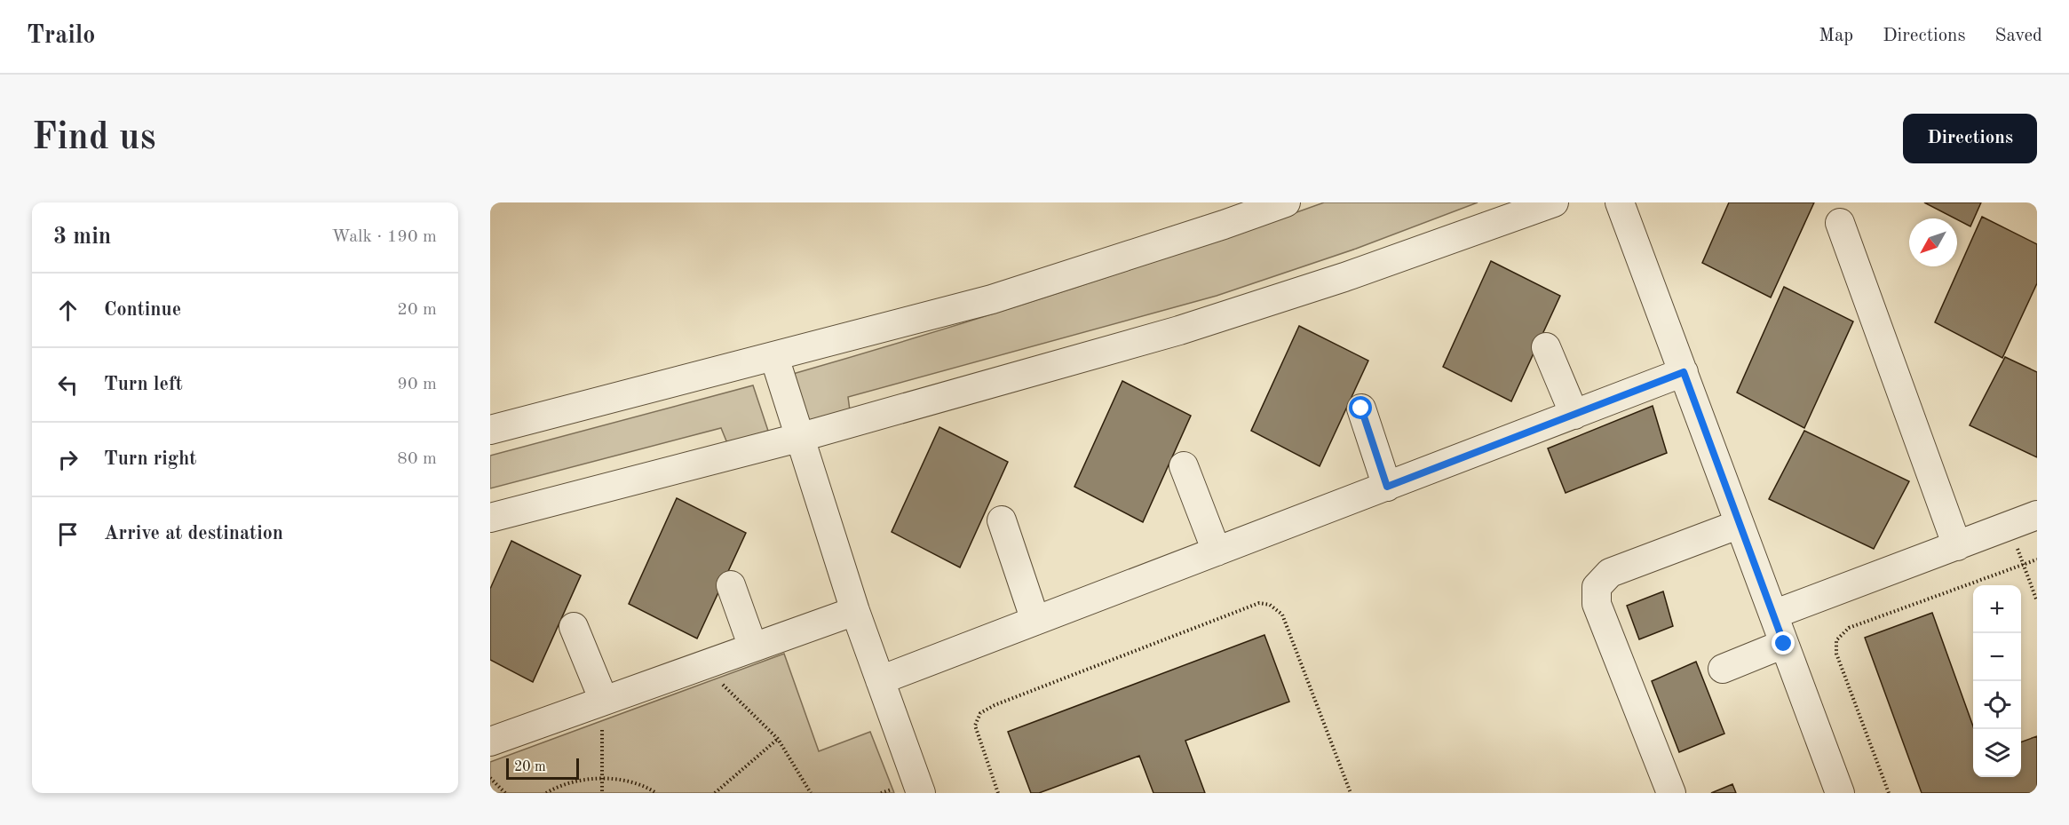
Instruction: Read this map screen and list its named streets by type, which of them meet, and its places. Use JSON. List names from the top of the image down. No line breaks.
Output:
{"scale_bar":"20 m","north":"bottom left","page":{"header":"Trailo","nav":["Map","Directions","Saved"],"buttons":"Directions","title":"Find us","heading":["3 min","Walk · 190 m"],"list":[["Continue","20 m"],["Turn left","90 m"],["Turn right","80 m"],"Arrive at destination"],"map_buttons":["+","−"],"scale":"20 m"}}
